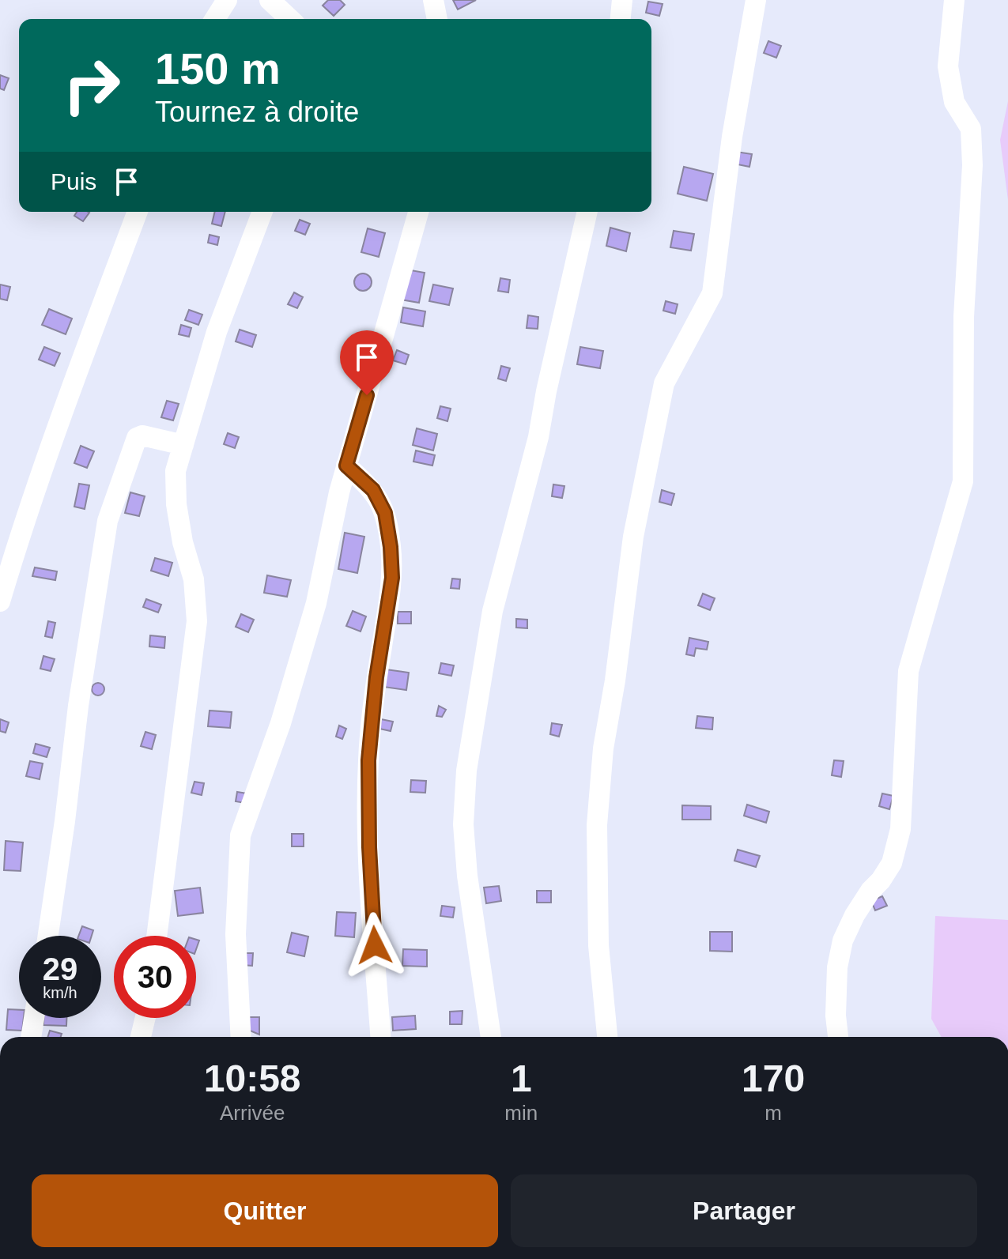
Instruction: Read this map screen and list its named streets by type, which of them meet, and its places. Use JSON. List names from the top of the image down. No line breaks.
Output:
{"page":{"turn":["150 m","Tournez à droite"],"then":"Puis","speed":"29 km/h","limit":"30","eta":["10:58","Arrivée","1","min","170","m"],"buttons":["Quitter","Partager"]}}
